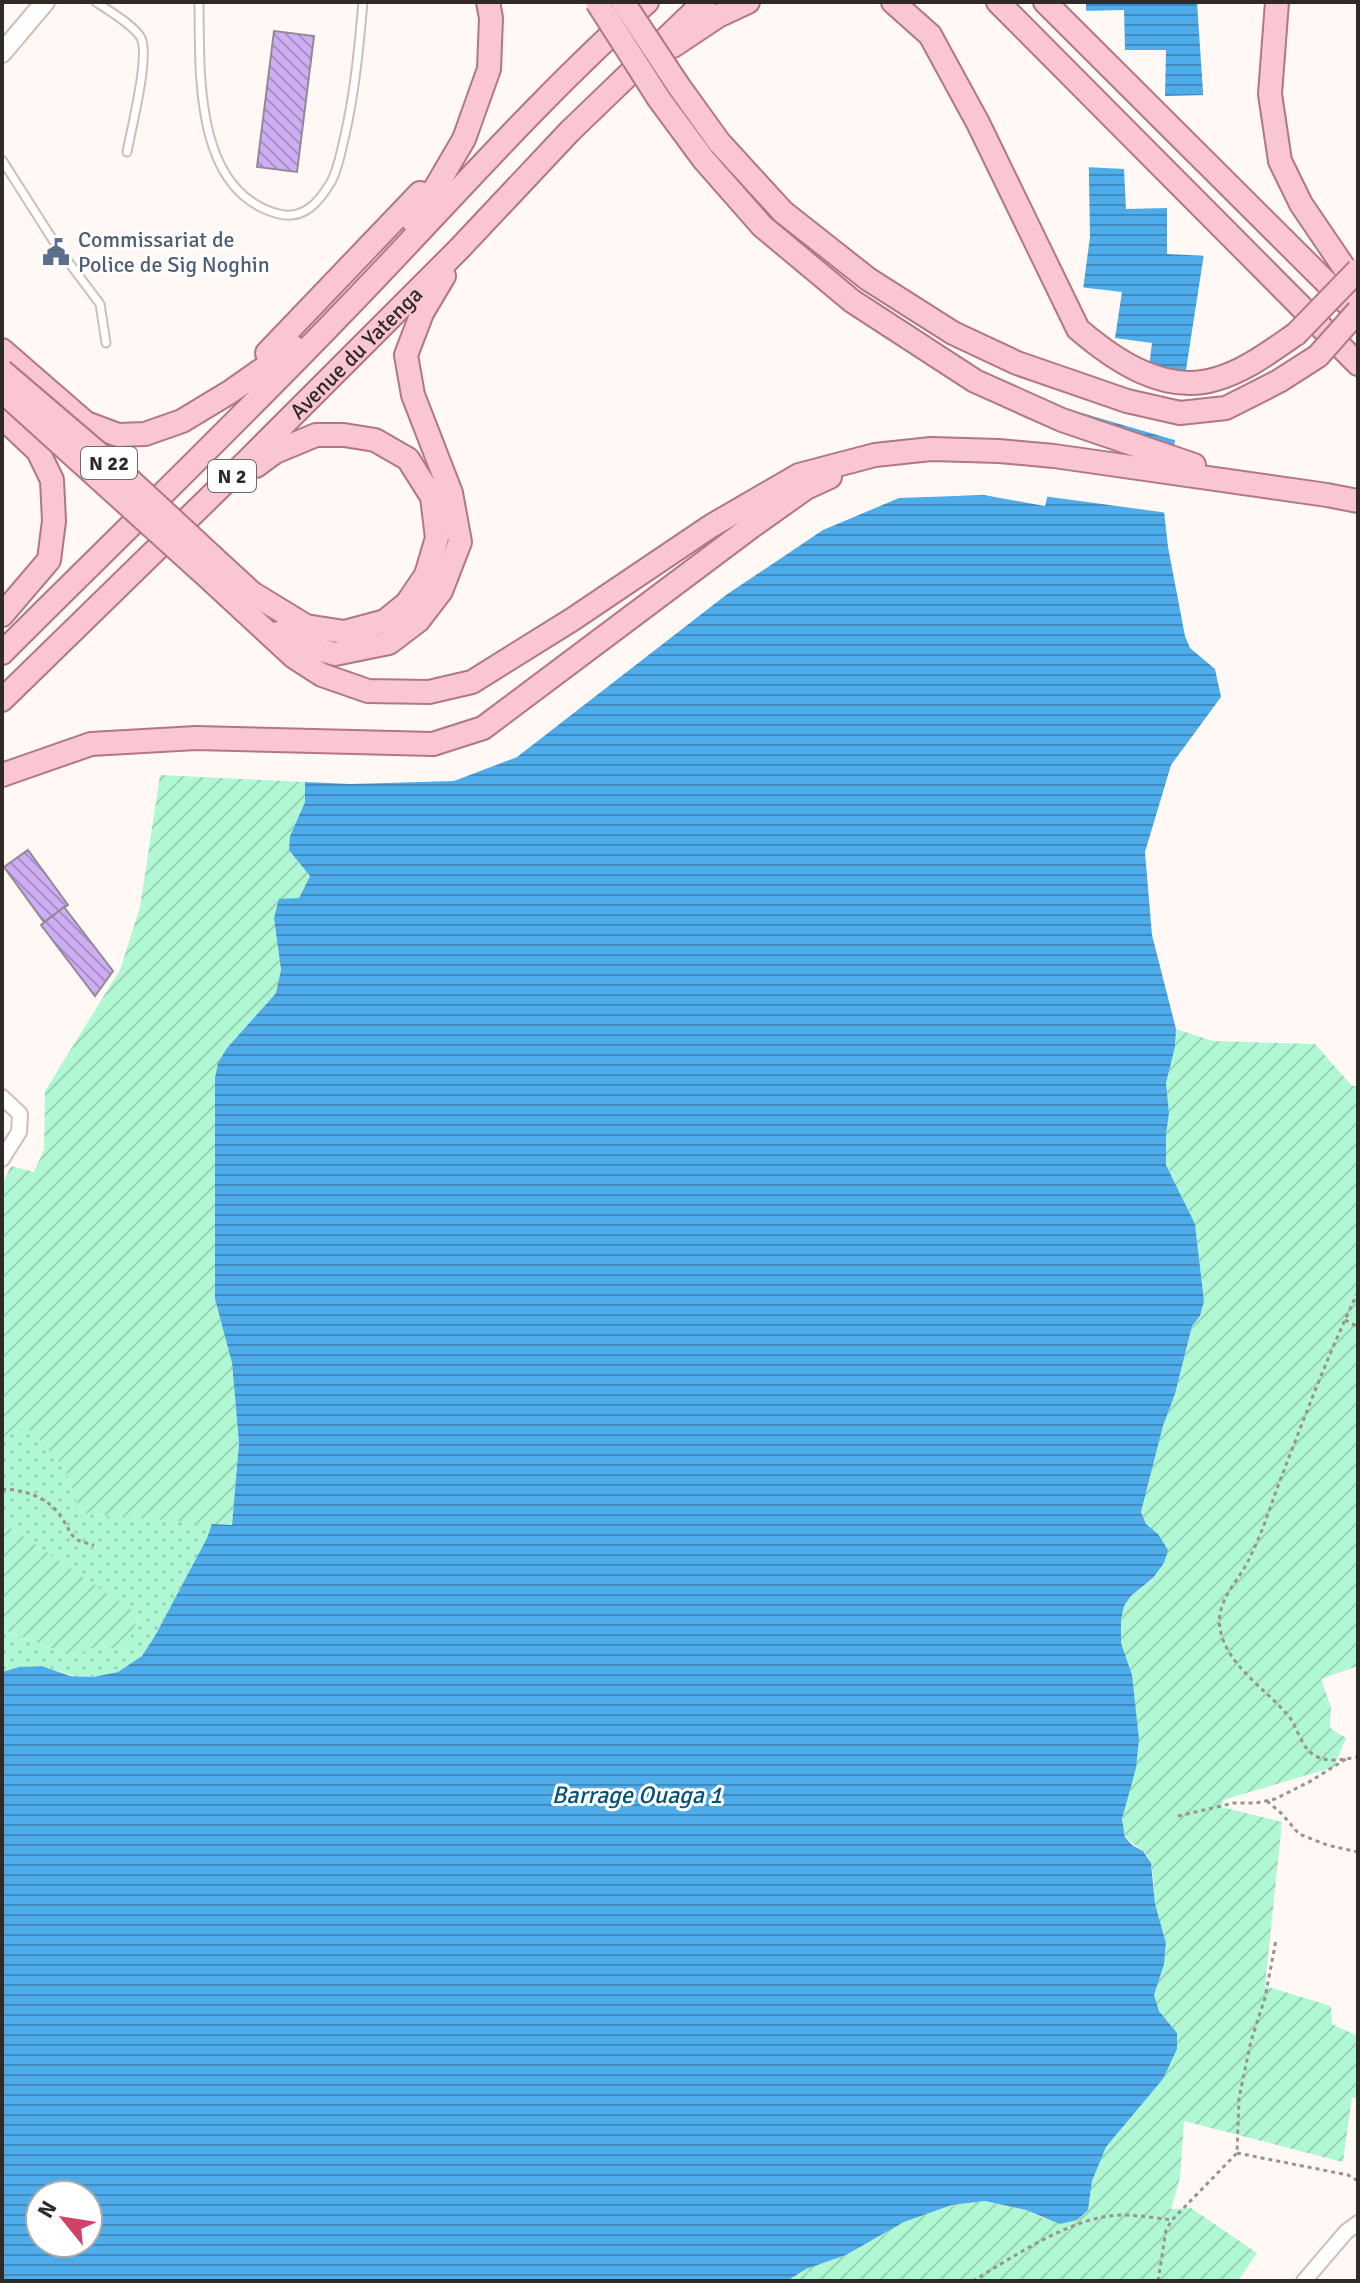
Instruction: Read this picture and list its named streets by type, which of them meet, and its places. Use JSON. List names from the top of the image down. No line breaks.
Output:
{"streets":{"main road":["Avenue du Yatenga","N 22","N 2"]},"water":["Barrage Ouaga 1"],"places":{"public building":["Commissariat de Police de Sig Noghin"]},"north":"top left"}
